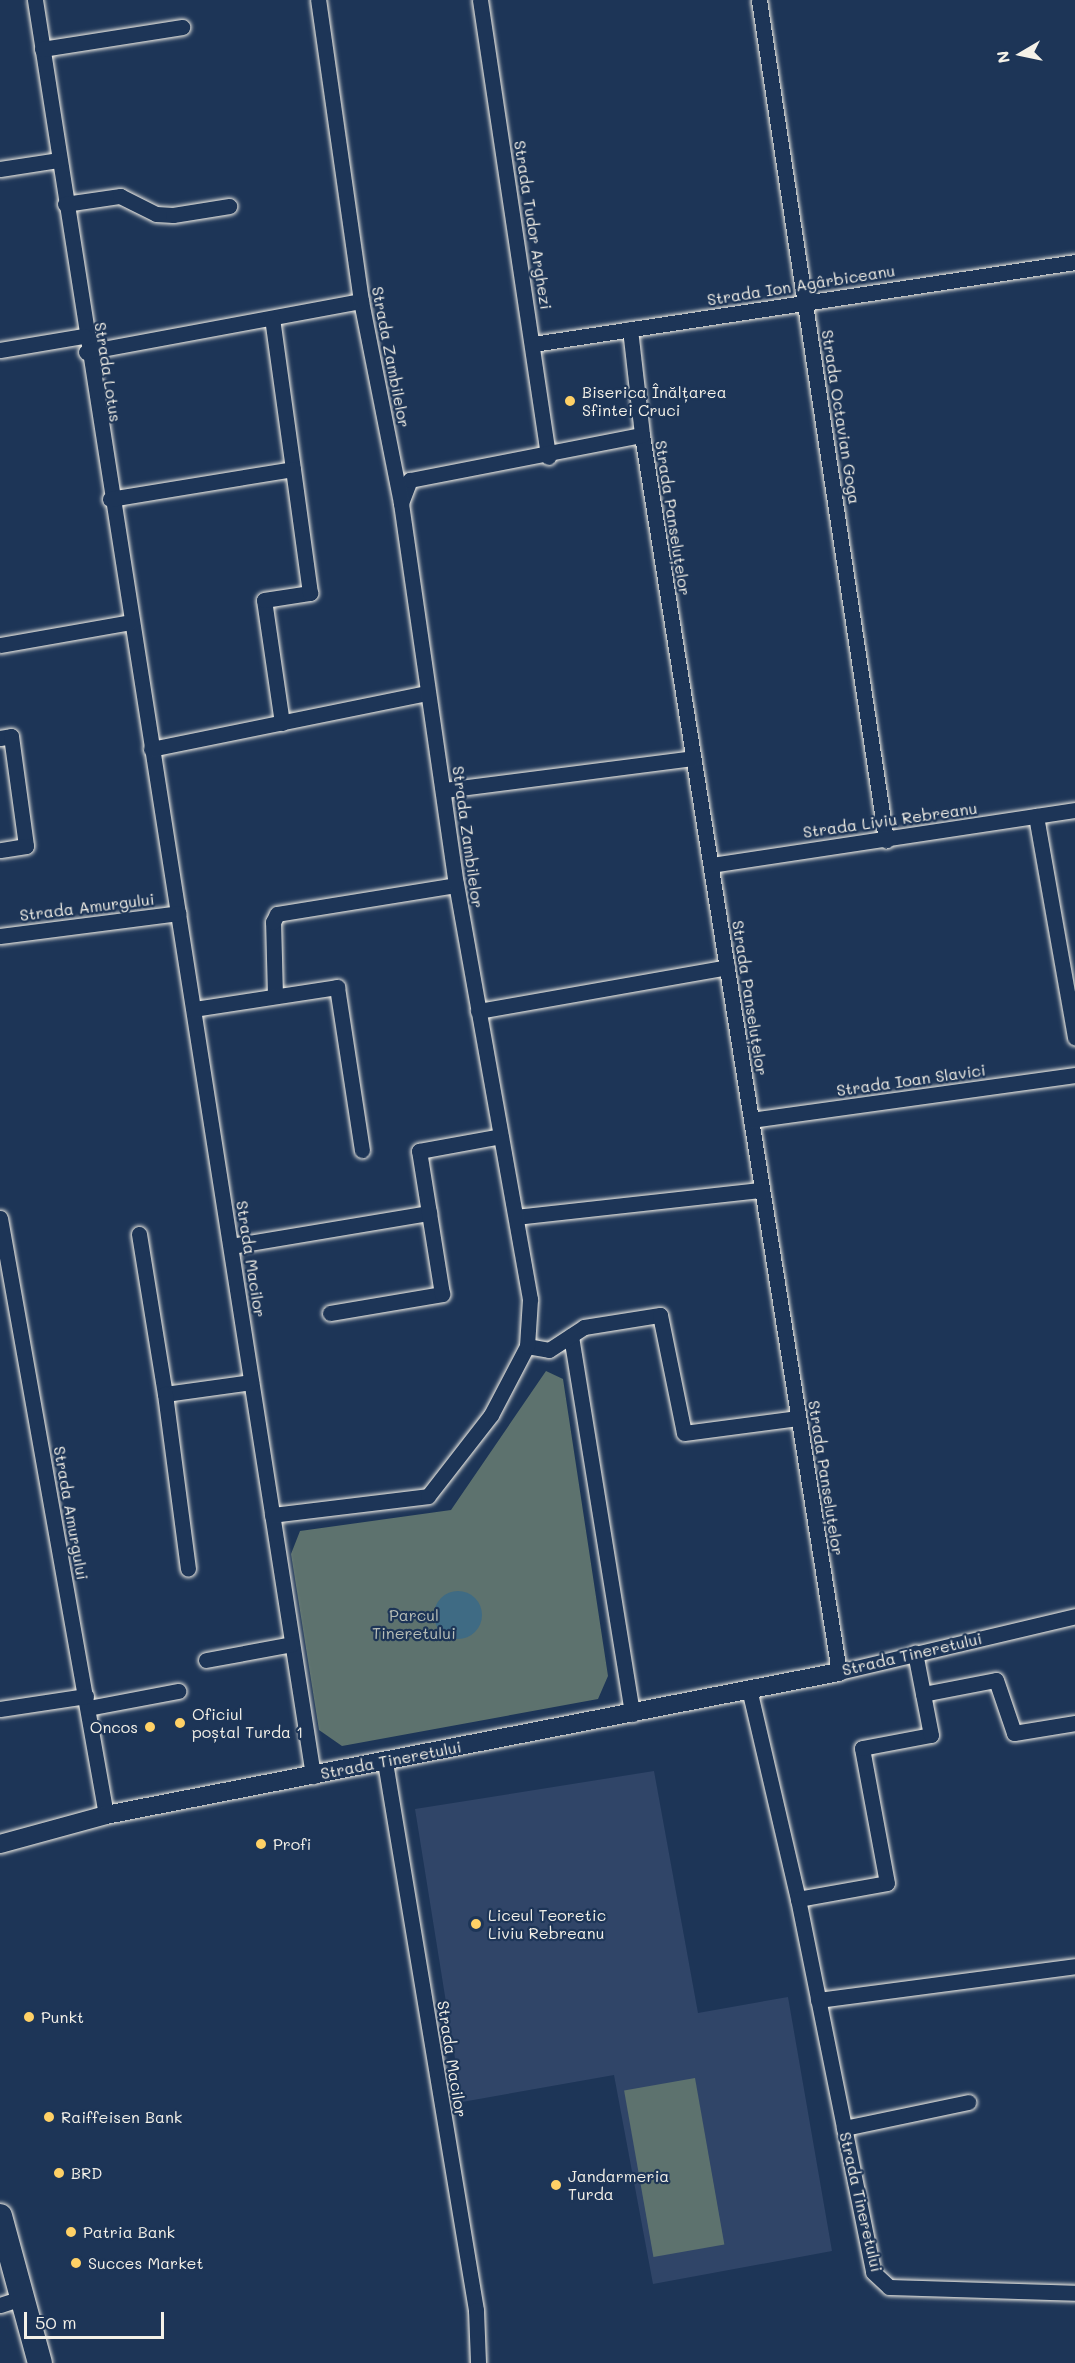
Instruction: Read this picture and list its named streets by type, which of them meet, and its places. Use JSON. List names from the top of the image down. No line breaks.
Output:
{"streets":{"street":["Strada Tudor Arghezi","Strada Ion Agârbiceanu","Strada Zambilelor","Strada Lotus","Strada Octavian Goga","Strada Panseluțelor","Strada Liviu Rebreanu","Strada Amurgului","Strada Ioan Slavici","Strada Macilor","Strada Tineretului"]},"crossings":[["Strada Tudor Arghezi","Strada Ion Agârbiceanu"],["Strada Ion Agârbiceanu","Strada Octavian Goga"],["Strada Ion Agârbiceanu","Strada Panseluțelor"],["Strada Zambilelor","Strada Macilor"],["Strada Lotus","Strada Macilor"],["Strada Octavian Goga","Strada Liviu Rebreanu"],["Strada Panseluțelor","Strada Liviu Rebreanu"],["Strada Panseluțelor","Strada Ioan Slavici"],["Strada Panseluțelor","Strada Tineretului"],["Strada Amurgului","Strada Macilor"],["Strada Amurgului","Strada Tineretului"],["Strada Macilor","Strada Tineretului"]],"parks":["Parcul Tineretului"],"places":["Biserica Înălțarea Sfintei Cruci","Oficiul poștal Turda 1","Oncos","Profi","Liceul Teoretic Liviu Rebreanu","Punkt","Raiffeisen Bank","BRD","Jandarmeria Turda","Patria Bank","Succes Market"],"scale_bar":"50 m","north":"left"}
